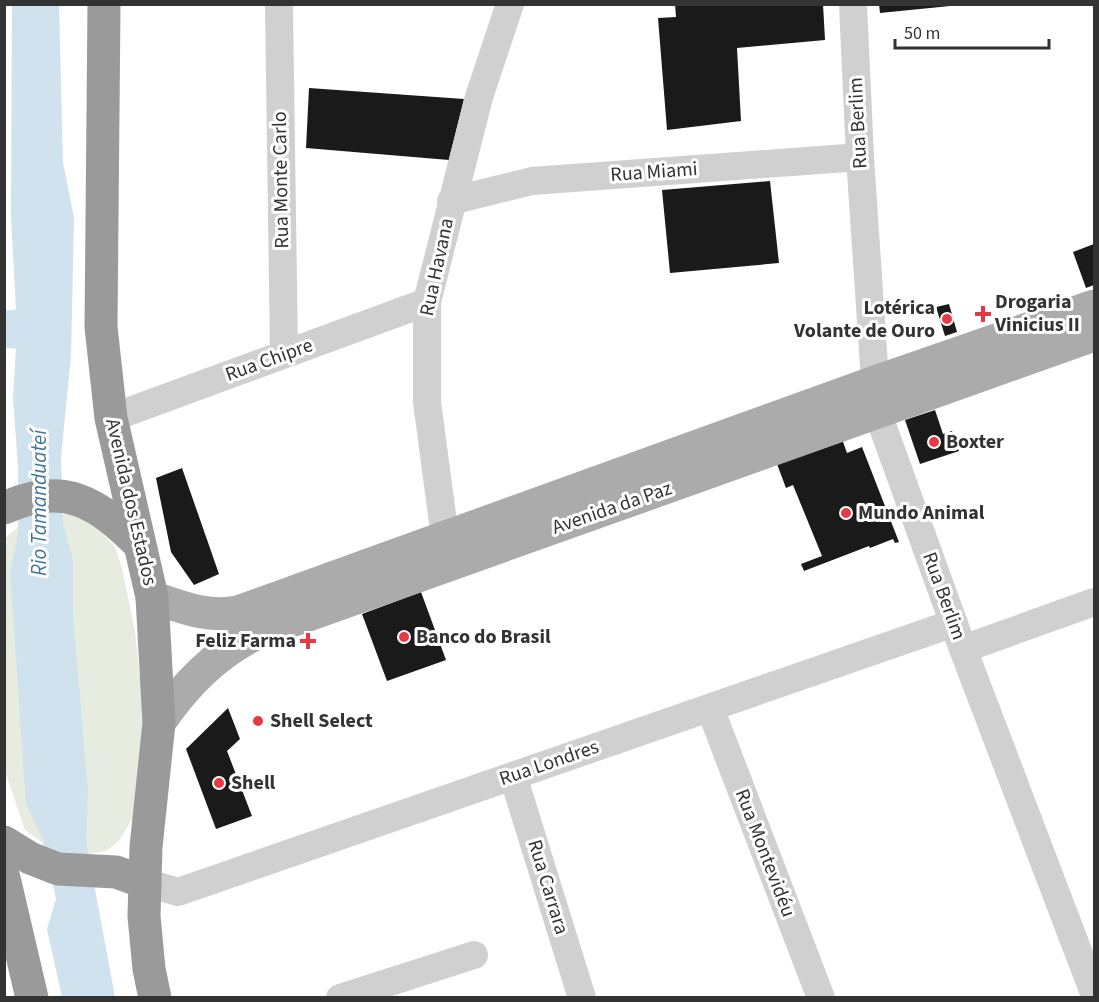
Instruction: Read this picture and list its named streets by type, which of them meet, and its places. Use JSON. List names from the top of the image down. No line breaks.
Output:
{"streets":{"highway":["Avenida dos Estados"],"main road":["Avenida da Paz"],"street":["Rua Berlim","Rua Miami","Rua Monte Carlo","Rua Havana","Rua Chipre","Rua Londres","Rua Montevidéu","Rua Carrara"]},"crossings":[["Rua Berlim","Rua Miami"],["Rua Berlim","Avenida da Paz"],["Rua Berlim","Rua Londres"],["Rua Miami","Rua Havana"],["Rua Monte Carlo","Rua Chipre"],["Rua Havana","Rua Chipre"],["Rua Havana","Avenida da Paz"],["Rua Chipre","Avenida dos Estados"],["Avenida dos Estados","Avenida da Paz"],["Avenida dos Estados","Rua Londres"],["Rua Londres","Rua Montevidéu"],["Rua Londres","Rua Carrara"]],"water":["Rio Tamanduateí"],"places":{"health":["Drogaria Vinicius II","Feliz Farma"],"other":["Lotérica Volante de Ouro","Boxter","Mundo Animal","Banco do Brasil","Shell Select","Shell"]},"scale_bar":"50 m"}
